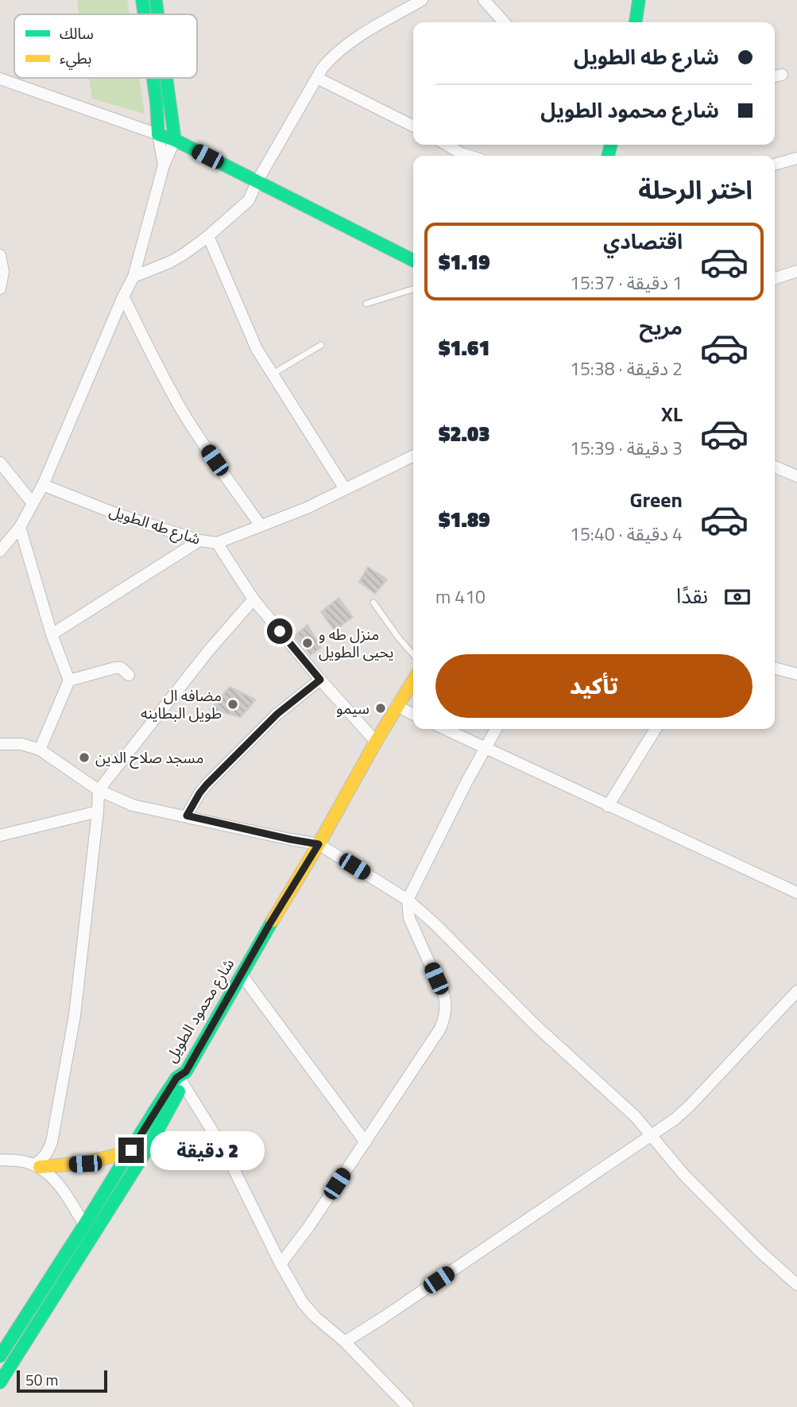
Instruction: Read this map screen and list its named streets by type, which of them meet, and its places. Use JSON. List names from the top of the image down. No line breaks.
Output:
{"streets":{"street":["شارع طه الطويل","شارع محمود الطويل"]},"crossings":[["شارع طه الطويل","شارع محمود الطويل"]],"places":["منزل طه و يحيى الطويل","مضافه ال طويل البطاينه","سيمو","مسجد صلاح الدين"],"legend":["سالك","بطيء"],"scale_bar":"50 m","page":{"banner":["شارع طه الطويل","شارع محمود الطويل"],"heading":"اختر الرحلة","list":[{"name":"اقتصادي","note":"1 دقيقة · 15:37","value":"$1.19"},{"name":"مريح","note":"2 دقيقة · 15:38","value":"$1.61"},{"name":"XL","note":"3 دقيقة · 15:39","value":"$2.03"},{"name":"Green","note":"4 دقيقة · 15:40","value":"$1.89"}],"pay":["نقدًا","410 m"],"buttons":"تأكيد","bubble":"2 دقيقة","scale":"50 m"}}
